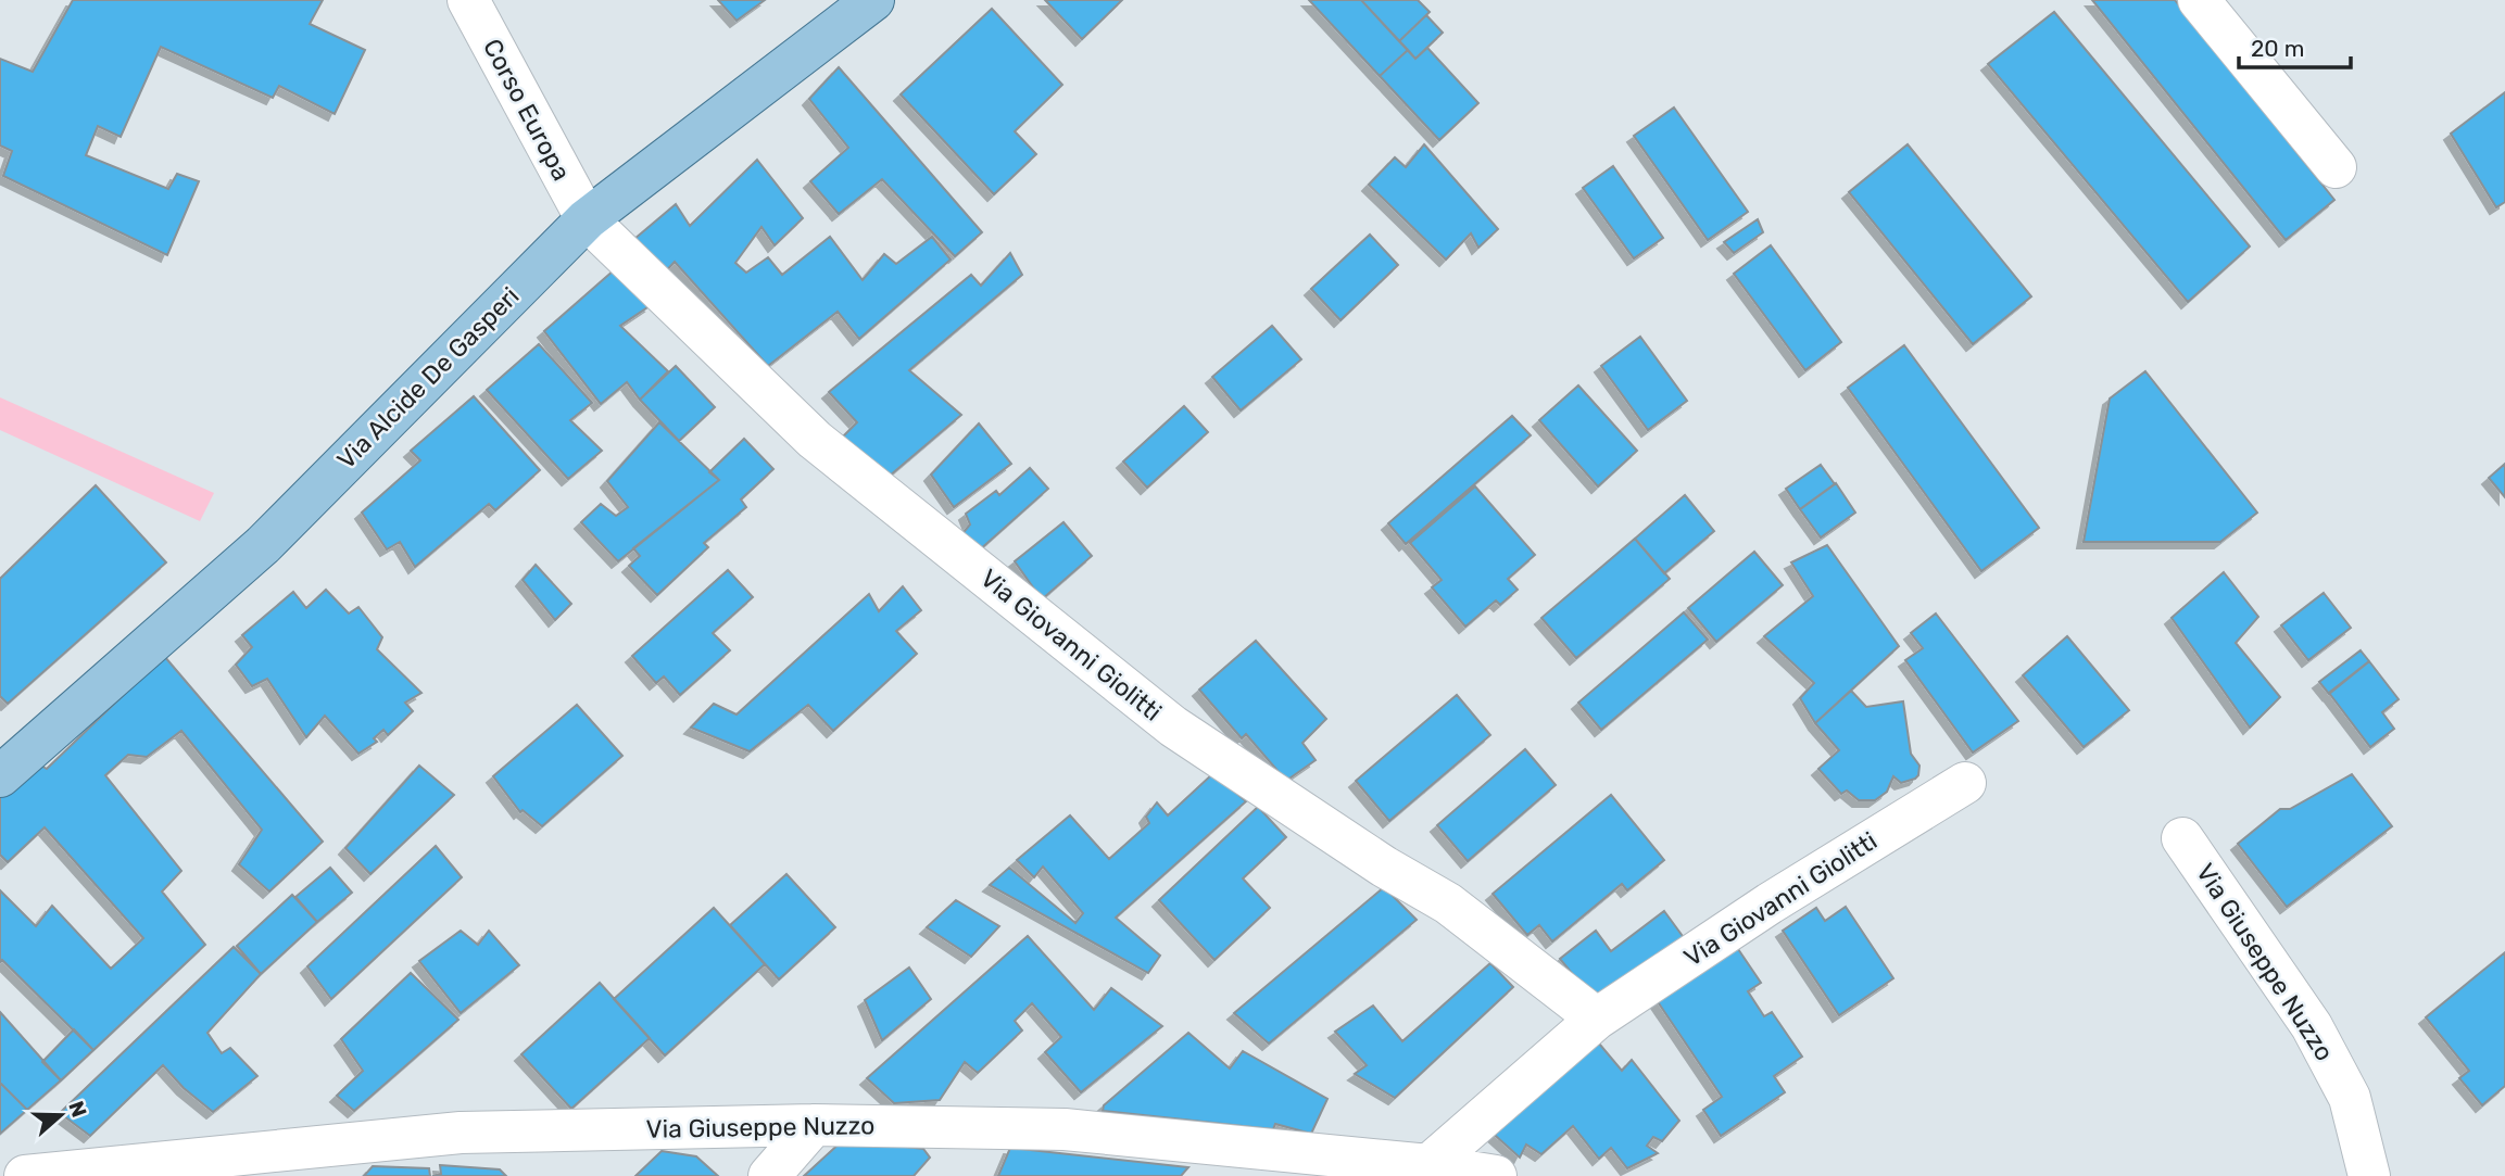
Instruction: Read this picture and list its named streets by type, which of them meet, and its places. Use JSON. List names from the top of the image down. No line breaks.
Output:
{"streets":{"main road":["Via Alcide De Gasperi"],"street":["Corso Europa","Via Giovanni Giolitti","Via Giuseppe Nuzzo"]},"crossings":[["Corso Europa","Via Alcide De Gasperi"],["Corso Europa","Via Giovanni Giolitti"],["Via Alcide De Gasperi","Via Giovanni Giolitti"],["Via Giovanni Giolitti","Via Giuseppe Nuzzo"]],"scale_bar":"20 m","north":"right"}
